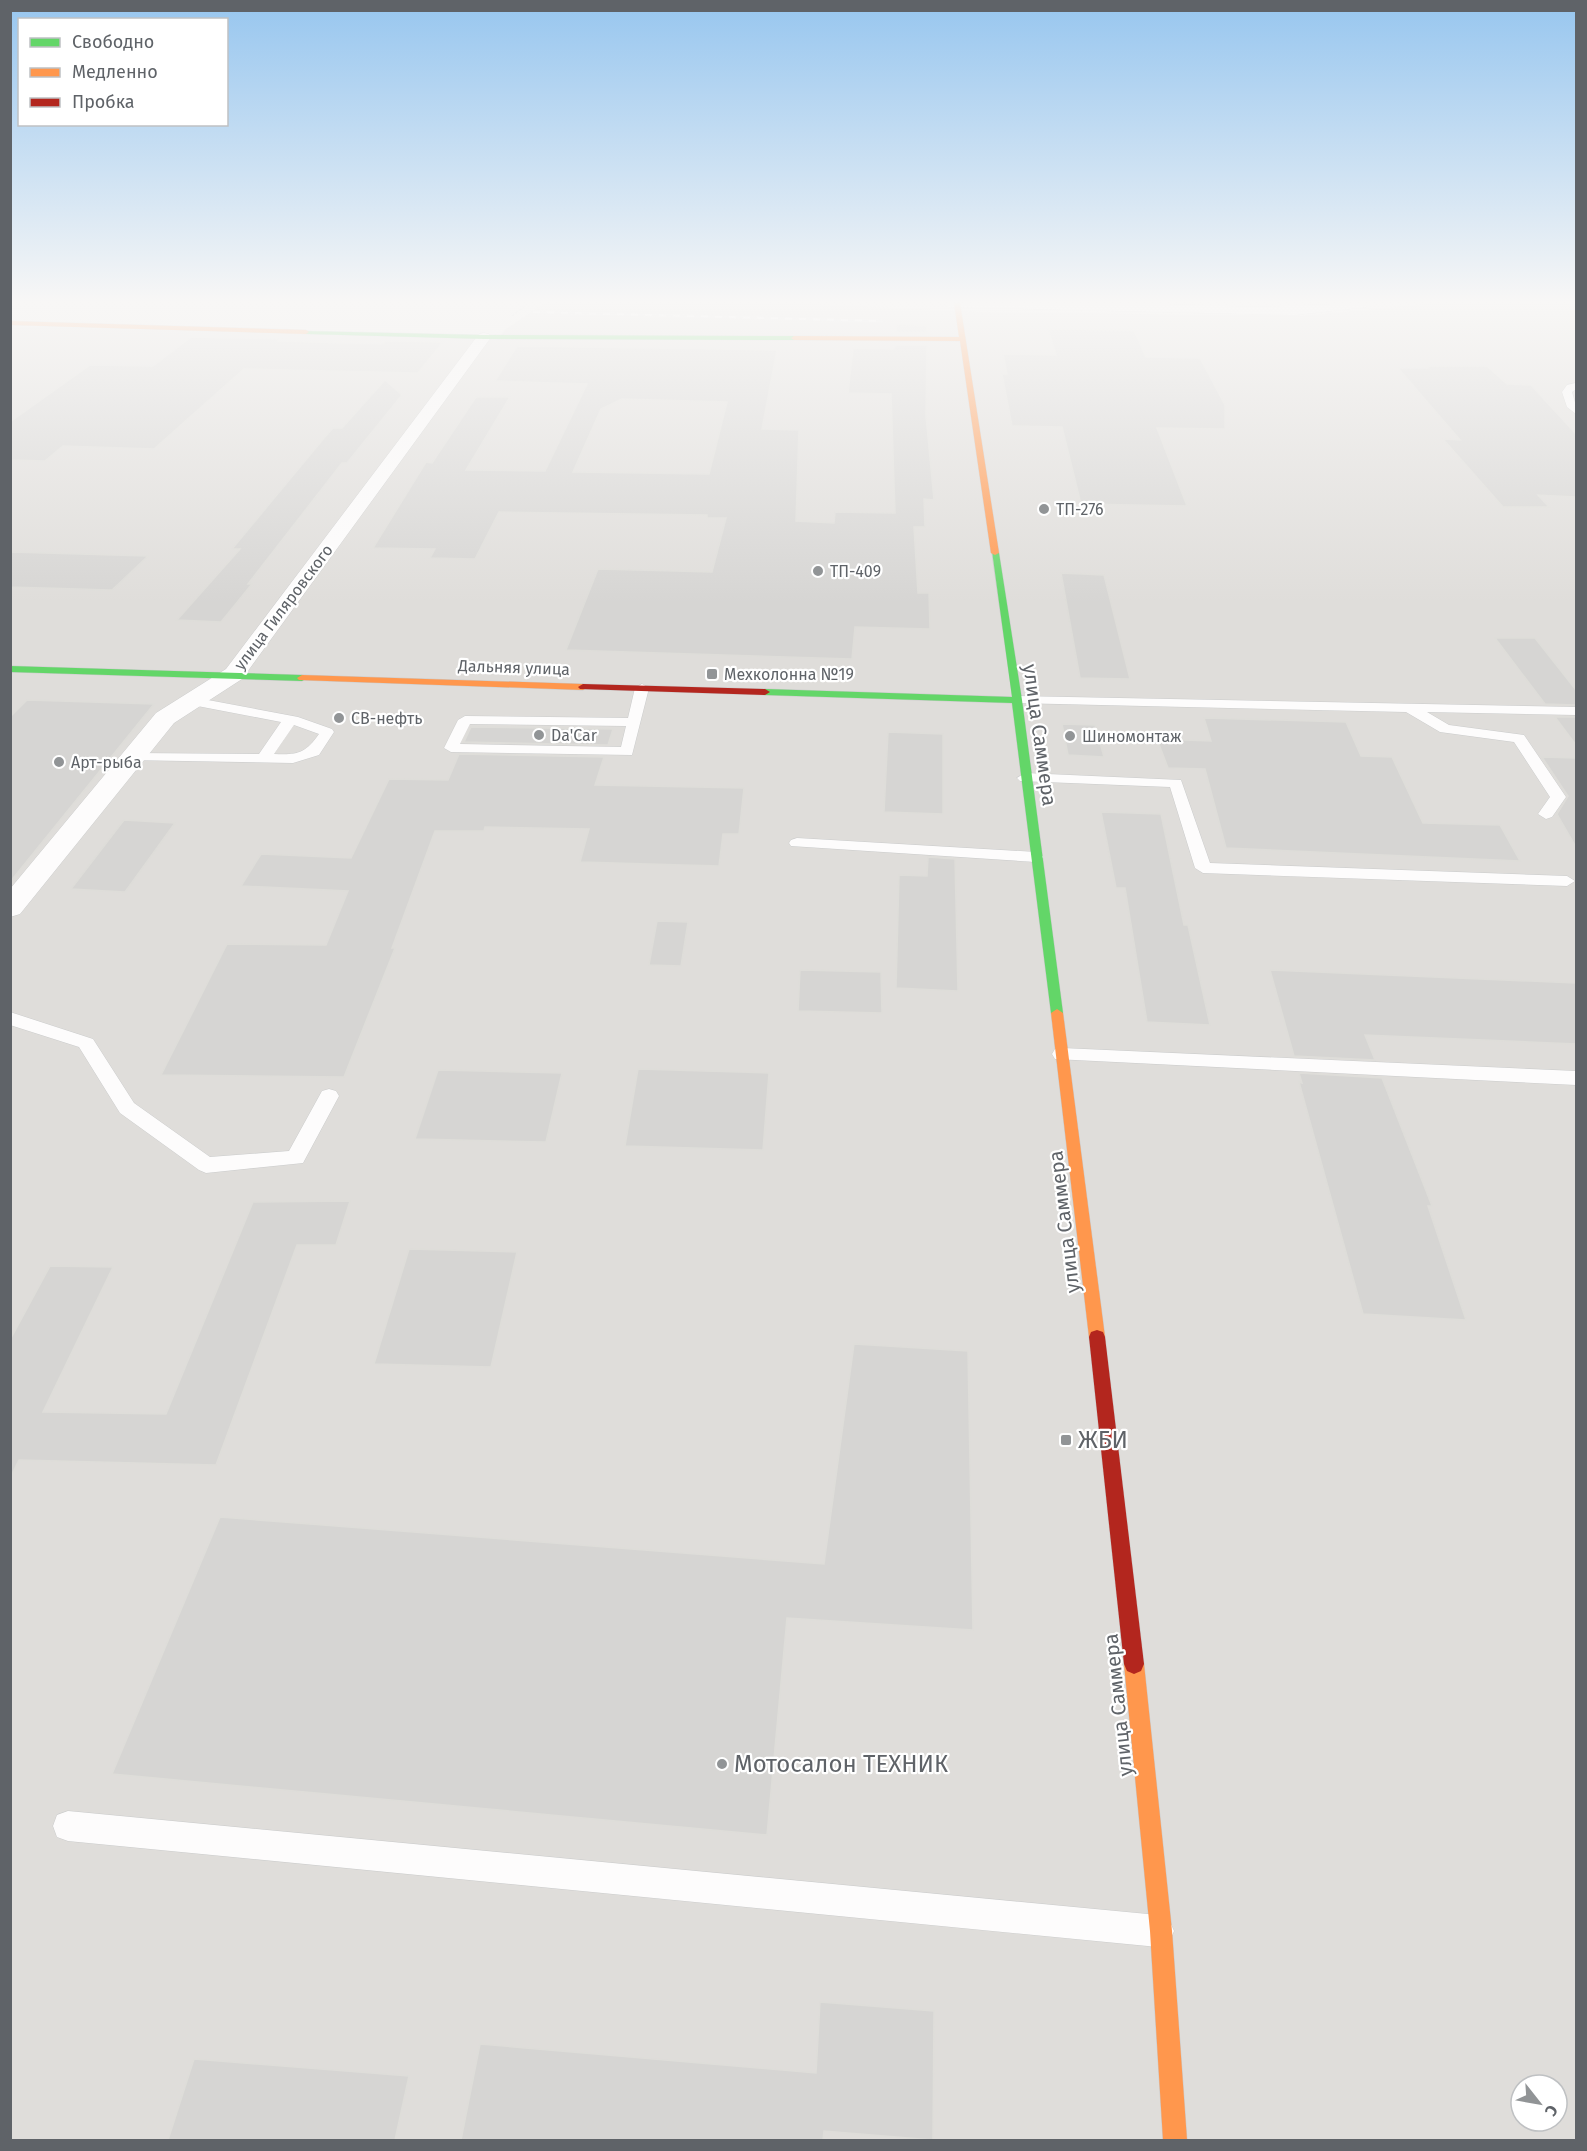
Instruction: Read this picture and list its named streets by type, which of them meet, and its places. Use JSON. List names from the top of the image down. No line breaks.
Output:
{"streets":{"street":["улица Гиляровского","Дальняя улица","улица Саммера"]},"crossings":[["улица Гиляровского","Дальняя улица"],["Дальняя улица","улица Саммера"]],"places":{"other":["ТП-276","ТП-409","СВ-нефть","Da'Car","Шиномонтаж","Арт-рыба","Мотосалон ТЕХНИК"],"transit":["Мехколонна №19","ЖБИ"]},"legend":["Свободно","Медленно","Пробка"],"north":"bottom right"}
